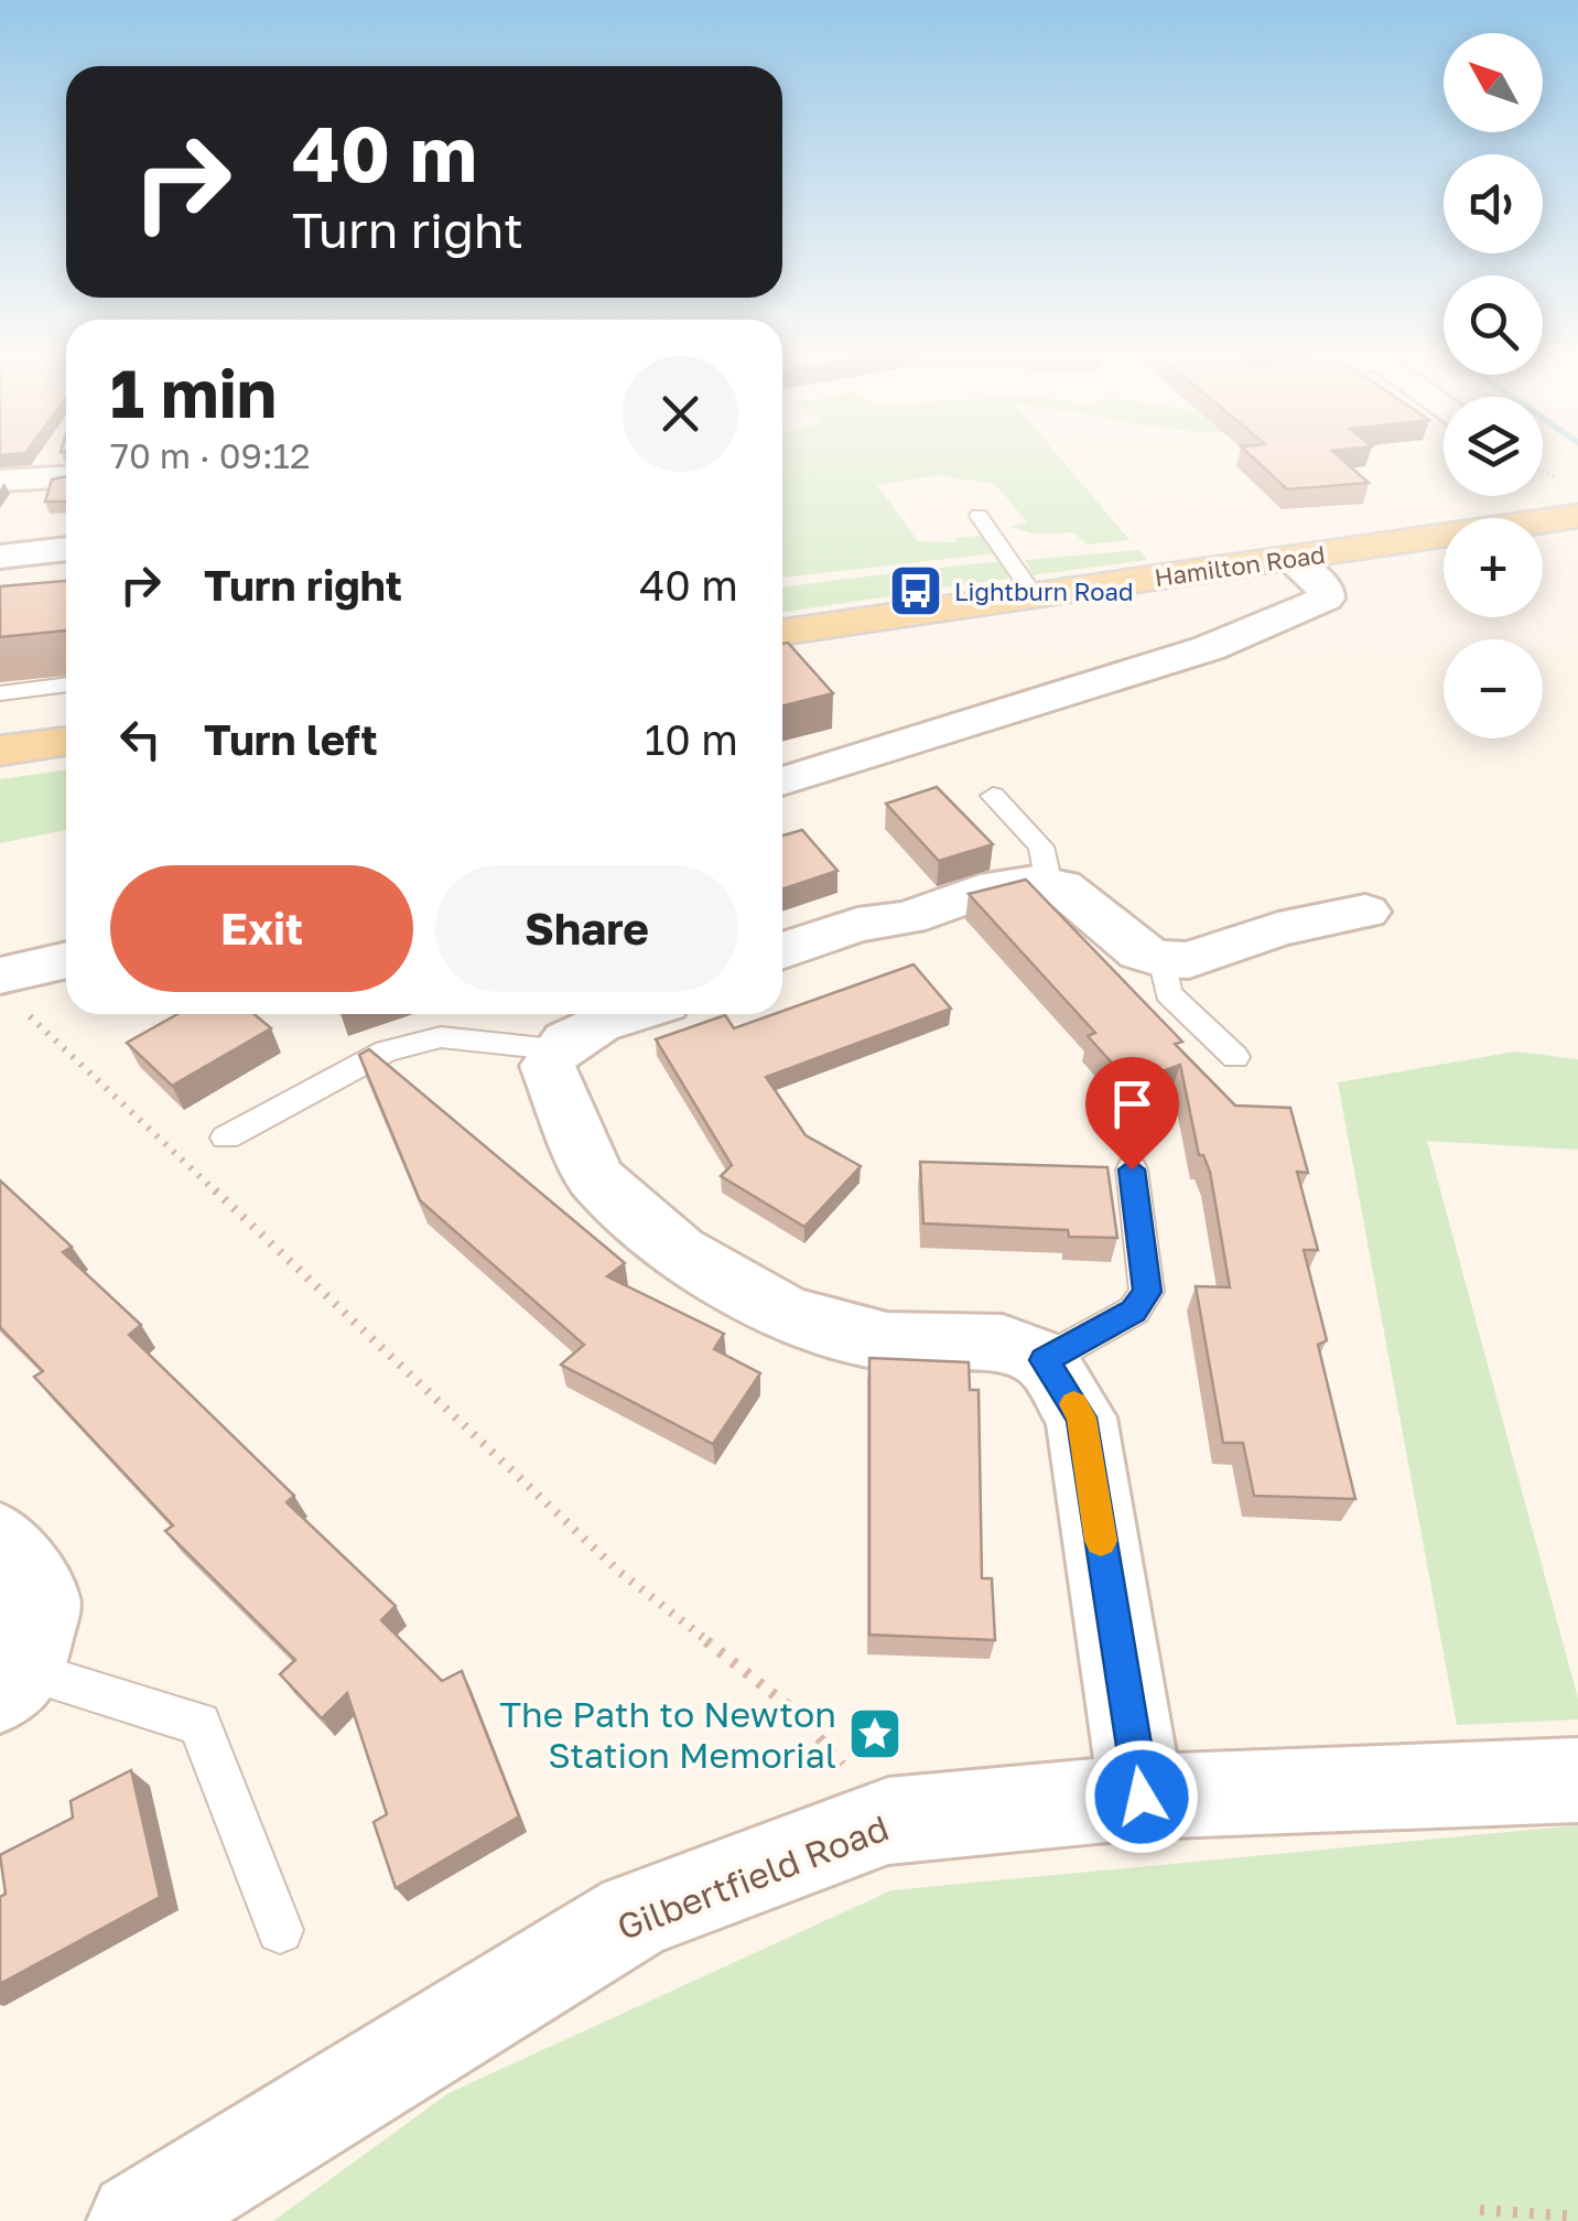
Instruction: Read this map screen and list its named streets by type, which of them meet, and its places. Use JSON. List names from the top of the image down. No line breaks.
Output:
{"streets":{"main road":["Hamilton Road"],"street":["Gilbertfield Road"]},"places":{"bus stop":["Lightburn Road"],"place":["The Path to Newton Station Memorial"]},"north":"top left","page":{"map_buttons":["+","−"],"turn":["40 m","Turn right"],"heading":["1 min","70 m · 09:12"],"list":[{"name":"Turn right","value":"40 m"},{"name":"Turn left","value":"10 m"}],"buttons":["Exit","Share"]}}
